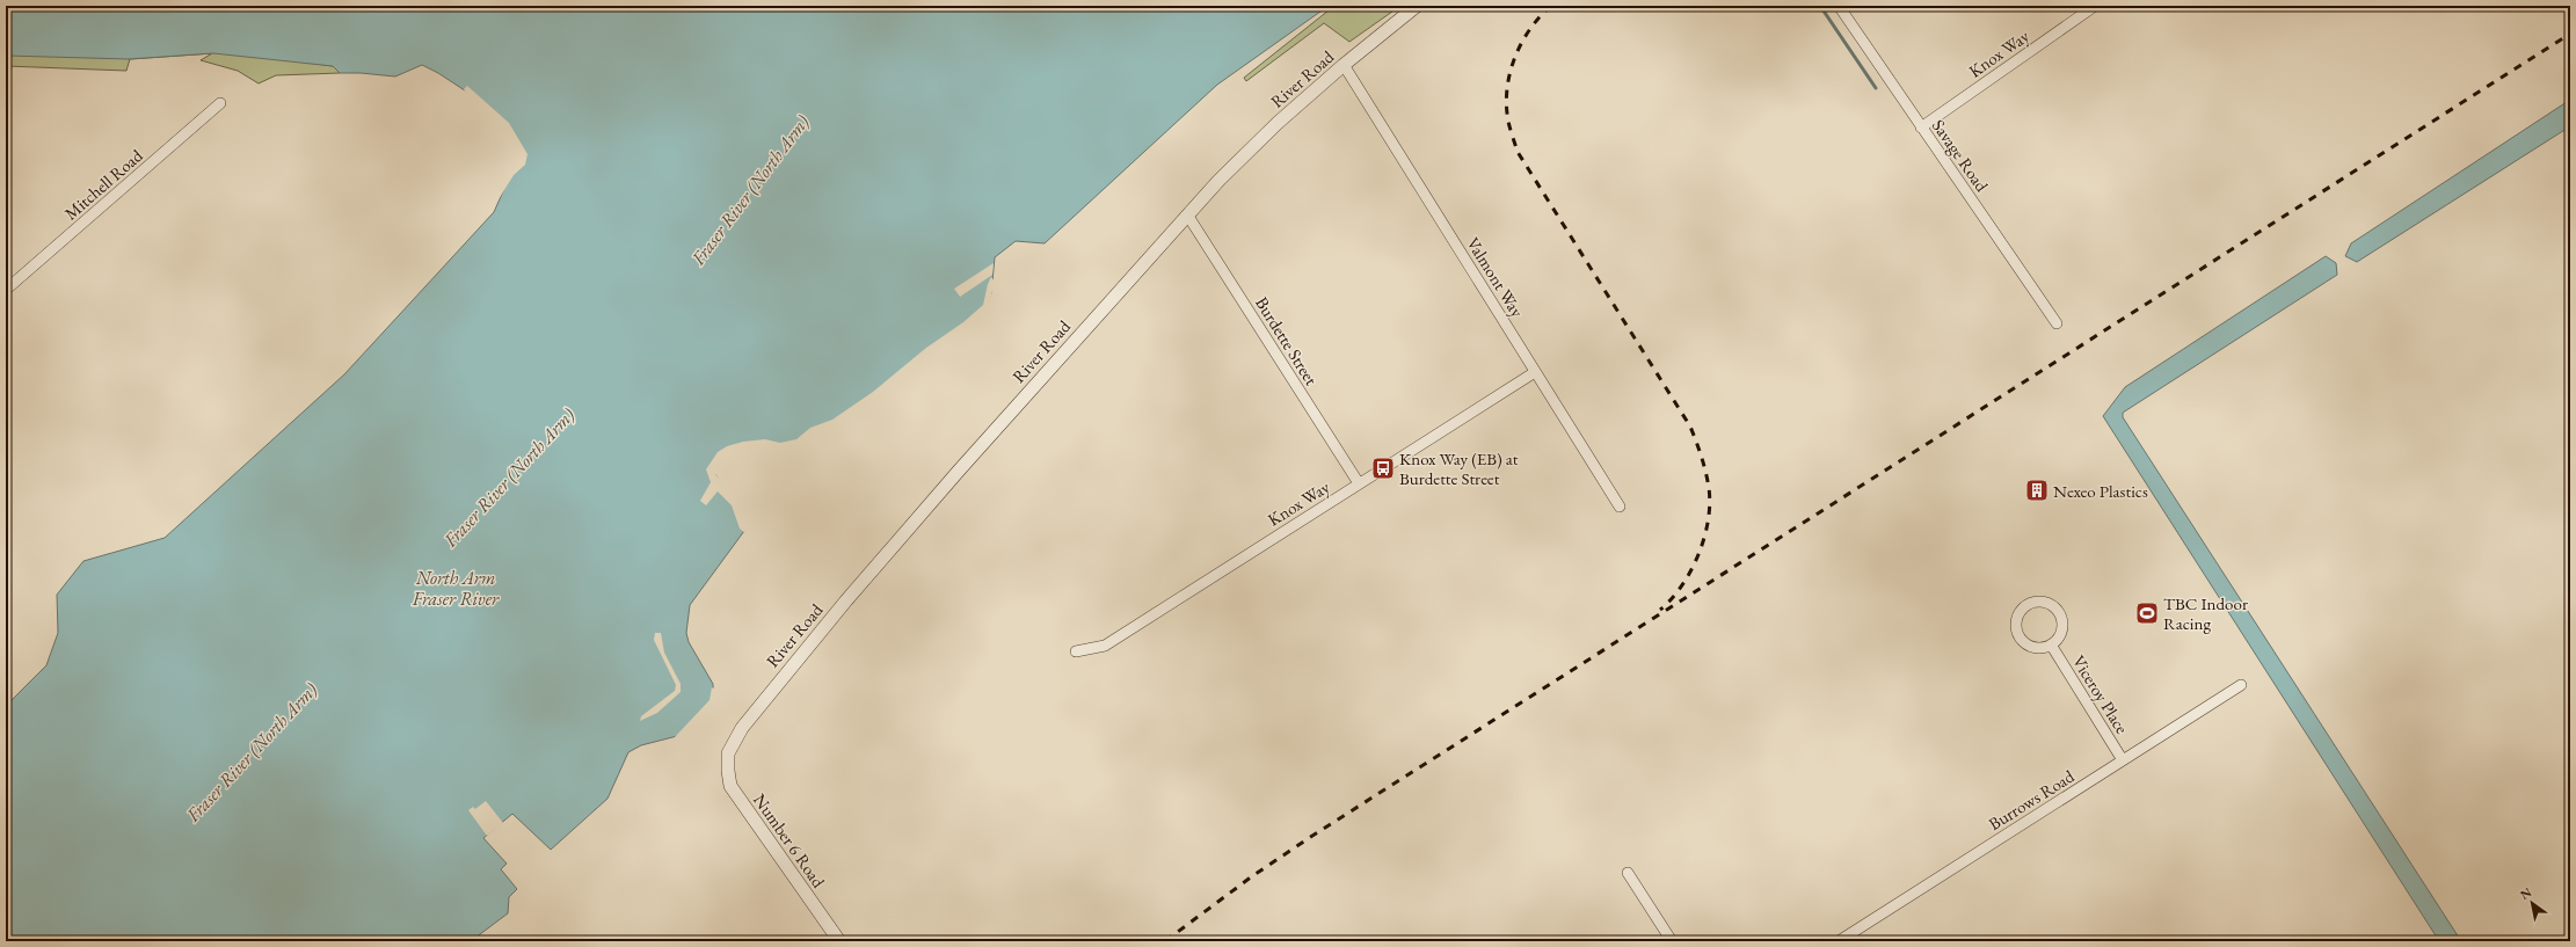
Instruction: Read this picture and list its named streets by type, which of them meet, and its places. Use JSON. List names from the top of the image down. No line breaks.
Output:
{"streets":{"street":["Knox Way","River Road","Savage Road","Mitchell Road","Valmont Way","Burdette Street","Viceroy Place","Burrows Road","Number 6 Road"]},"crossings":[["Knox Way","Savage Road"],["Knox Way","Valmont Way"],["Knox Way","Burdette Street"],["River Road","Valmont Way"],["River Road","Burdette Street"],["River Road","Number 6 Road"],["Viceroy Place","Burrows Road"]],"water":["Fraser River (North Arm)","North Arm Fraser River"],"places":{"bus stop":["Knox Way (EB) at Burdette Street"],"building":["Nexeo Plastics"],"sports":["TBC Indoor Racing"]},"north":"top left"}
